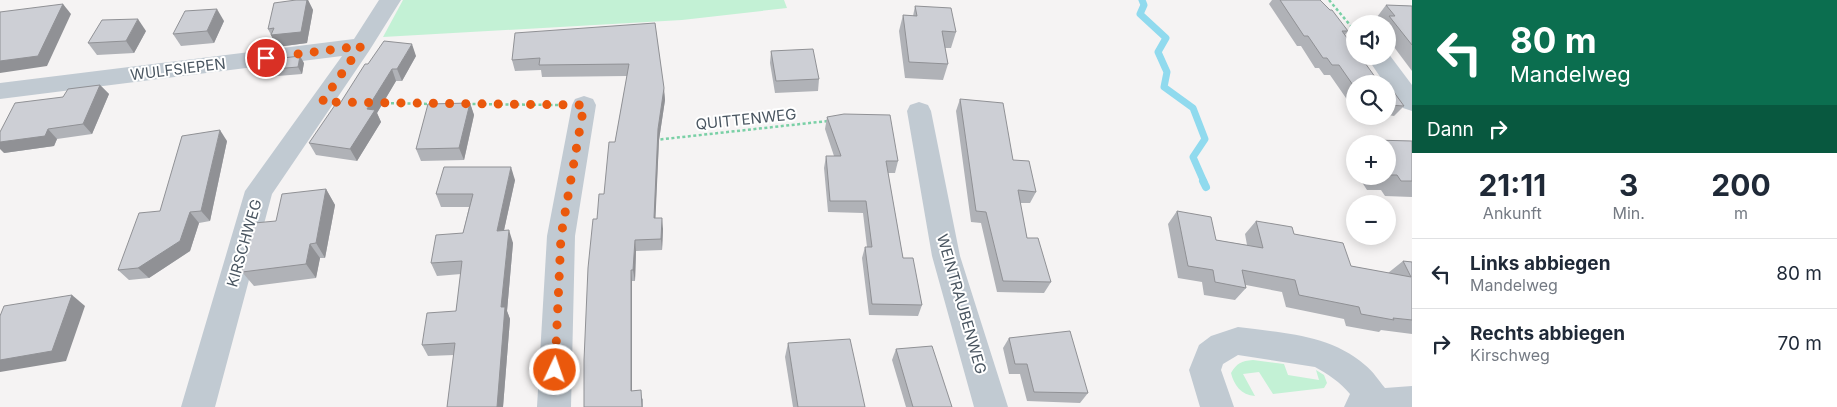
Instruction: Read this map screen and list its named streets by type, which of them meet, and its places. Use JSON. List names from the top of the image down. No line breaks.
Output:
{"streets":{"street":["WULFSIEPEN","KIRSCHWEG","WEINTRAUBENWEG"],"path":["QUITTENWEG"]},"crossings":[["WULFSIEPEN","KIRSCHWEG"]],"page":{"turn":["80 m","Mandelweg"],"map_buttons":["+","−"],"then":"Dann","eta":["21:11","Ankunft","3","Min.","200","m"],"list":[{"name":"Links abbiegen","note":"Mandelweg","value":"80 m"},{"name":"Rechts abbiegen","note":"Kirschweg","value":"70 m"}]}}
